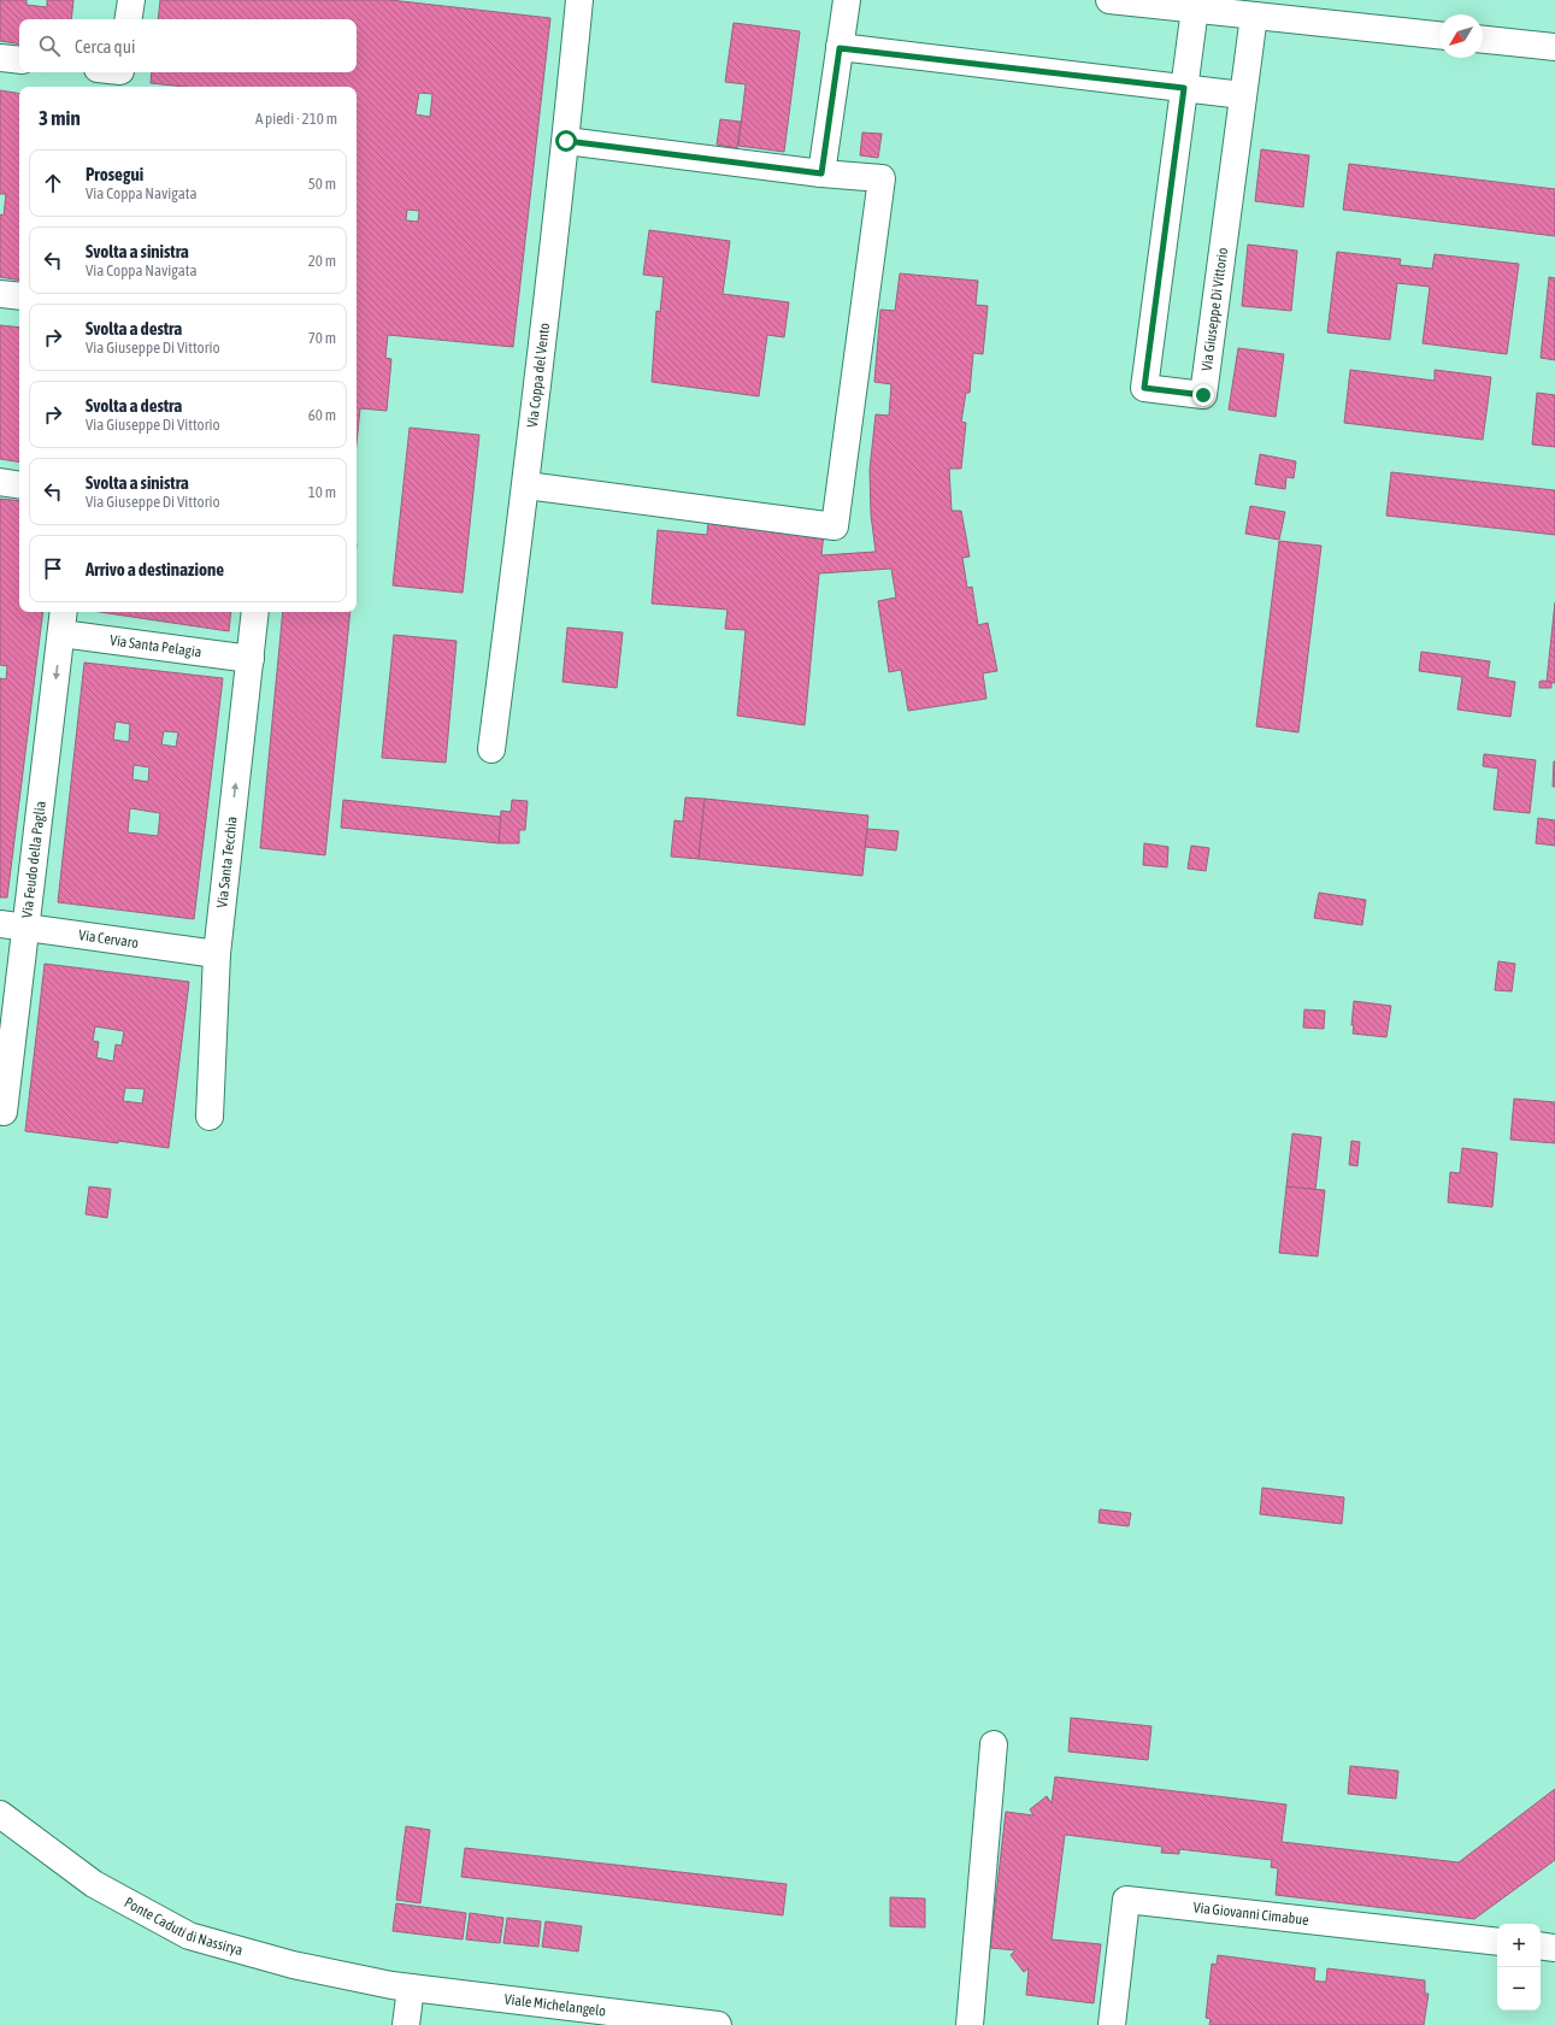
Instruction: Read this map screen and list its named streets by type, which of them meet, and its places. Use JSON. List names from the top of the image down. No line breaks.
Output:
{"streets":{"street":["Via Giuseppe Di Vittorio","Via Coppa del Vento","Via Santa Pelagia","Via Feudo della Paglia","Via Santa Tecchia","Via Cervaro","Via Giovanni Cimabue","Ponte Caduti di Nassirya","Viale Michelangelo"]},"crossings":[["Via Santa Pelagia","Via Feudo della Paglia"],["Via Santa Pelagia","Via Santa Tecchia"],["Via Feudo della Paglia","Via Cervaro"],["Via Santa Tecchia","Via Cervaro"],["Ponte Caduti di Nassirya","Viale Michelangelo"]],"one_way":["Via Feudo della Paglia","Via Santa Tecchia"],"north":"bottom left","page":{"search":"Cerca qui","heading":["3 min","A piedi · 210 m"],"list":[["Prosegui","Via Coppa Navigata","50 m"],["Svolta a sinistra","Via Coppa Navigata","20 m"],["Svolta a destra","Via Giuseppe Di Vittorio","70 m"],["Svolta a destra","Via Giuseppe Di Vittorio","60 m"],["Svolta a sinistra","Via Giuseppe Di Vittorio","10 m"],"Arrivo a destinazione"],"map_buttons":["+","−"]}}
